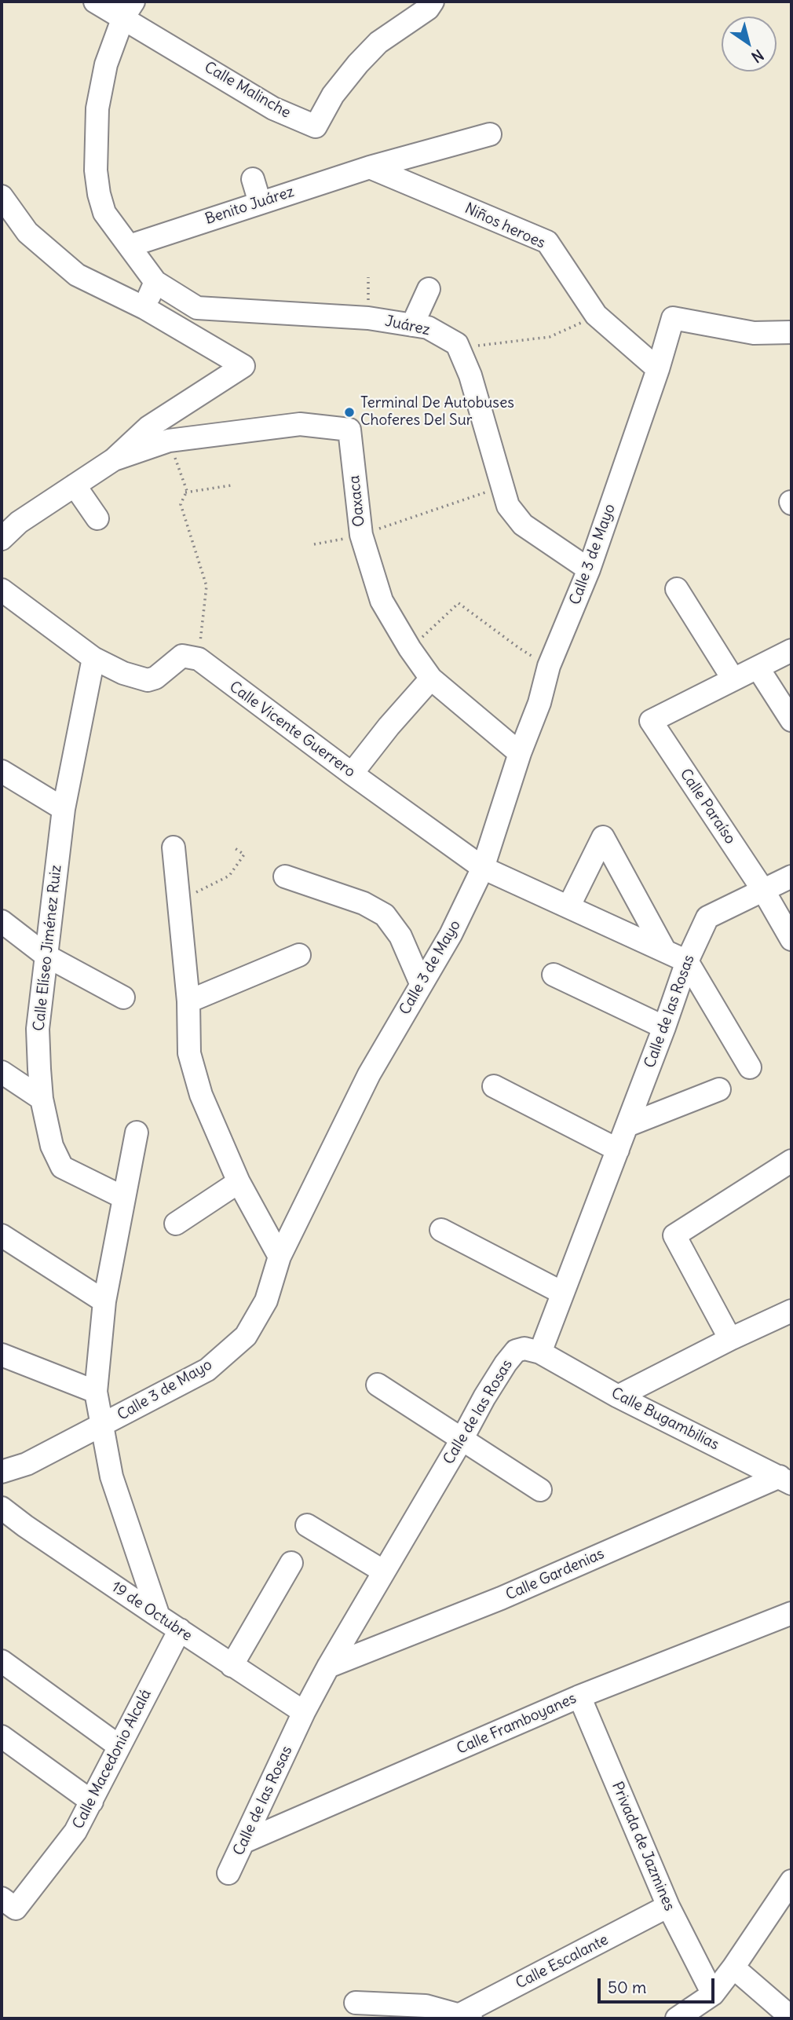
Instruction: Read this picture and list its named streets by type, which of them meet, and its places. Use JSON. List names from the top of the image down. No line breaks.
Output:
{"streets":{"street":["Calle Malinche","Benito Juárez","Niños heroes","Juárez","Oaxaca","Calle 3 de Mayo","Calle Vicente Guerrero","Calle Paraíso","Calle Elíseo Jiménez Ruiz","Calle de las Rosas","Calle Bugambilias","Calle Gardenias","19 de Octubre","Calle Framboyanes","Calle Macedonio Alcalá","Privada de Jazmines","Calle Escalante"]},"crossings":[["Benito Juárez","Niños heroes"],["Niños heroes","Calle 3 de Mayo"],["Oaxaca","Calle 3 de Mayo"],["Calle 3 de Mayo","Calle Vicente Guerrero"],["Calle Vicente Guerrero","Calle de las Rosas"],["Calle Paraíso","Calle de las Rosas"],["Calle de las Rosas","Calle Bugambilias"],["Calle de las Rosas","Calle Gardenias"],["Calle de las Rosas","19 de Octubre"],["Calle de las Rosas","Calle Framboyanes"],["Calle Bugambilias","Calle Gardenias"],["19 de Octubre","Calle Macedonio Alcalá"],["Calle Framboyanes","Privada de Jazmines"],["Privada de Jazmines","Calle Escalante"]],"places":["Terminal De Autobuses Choferes Del Sur"],"scale_bar":"50 m","north":"bottom right"}
